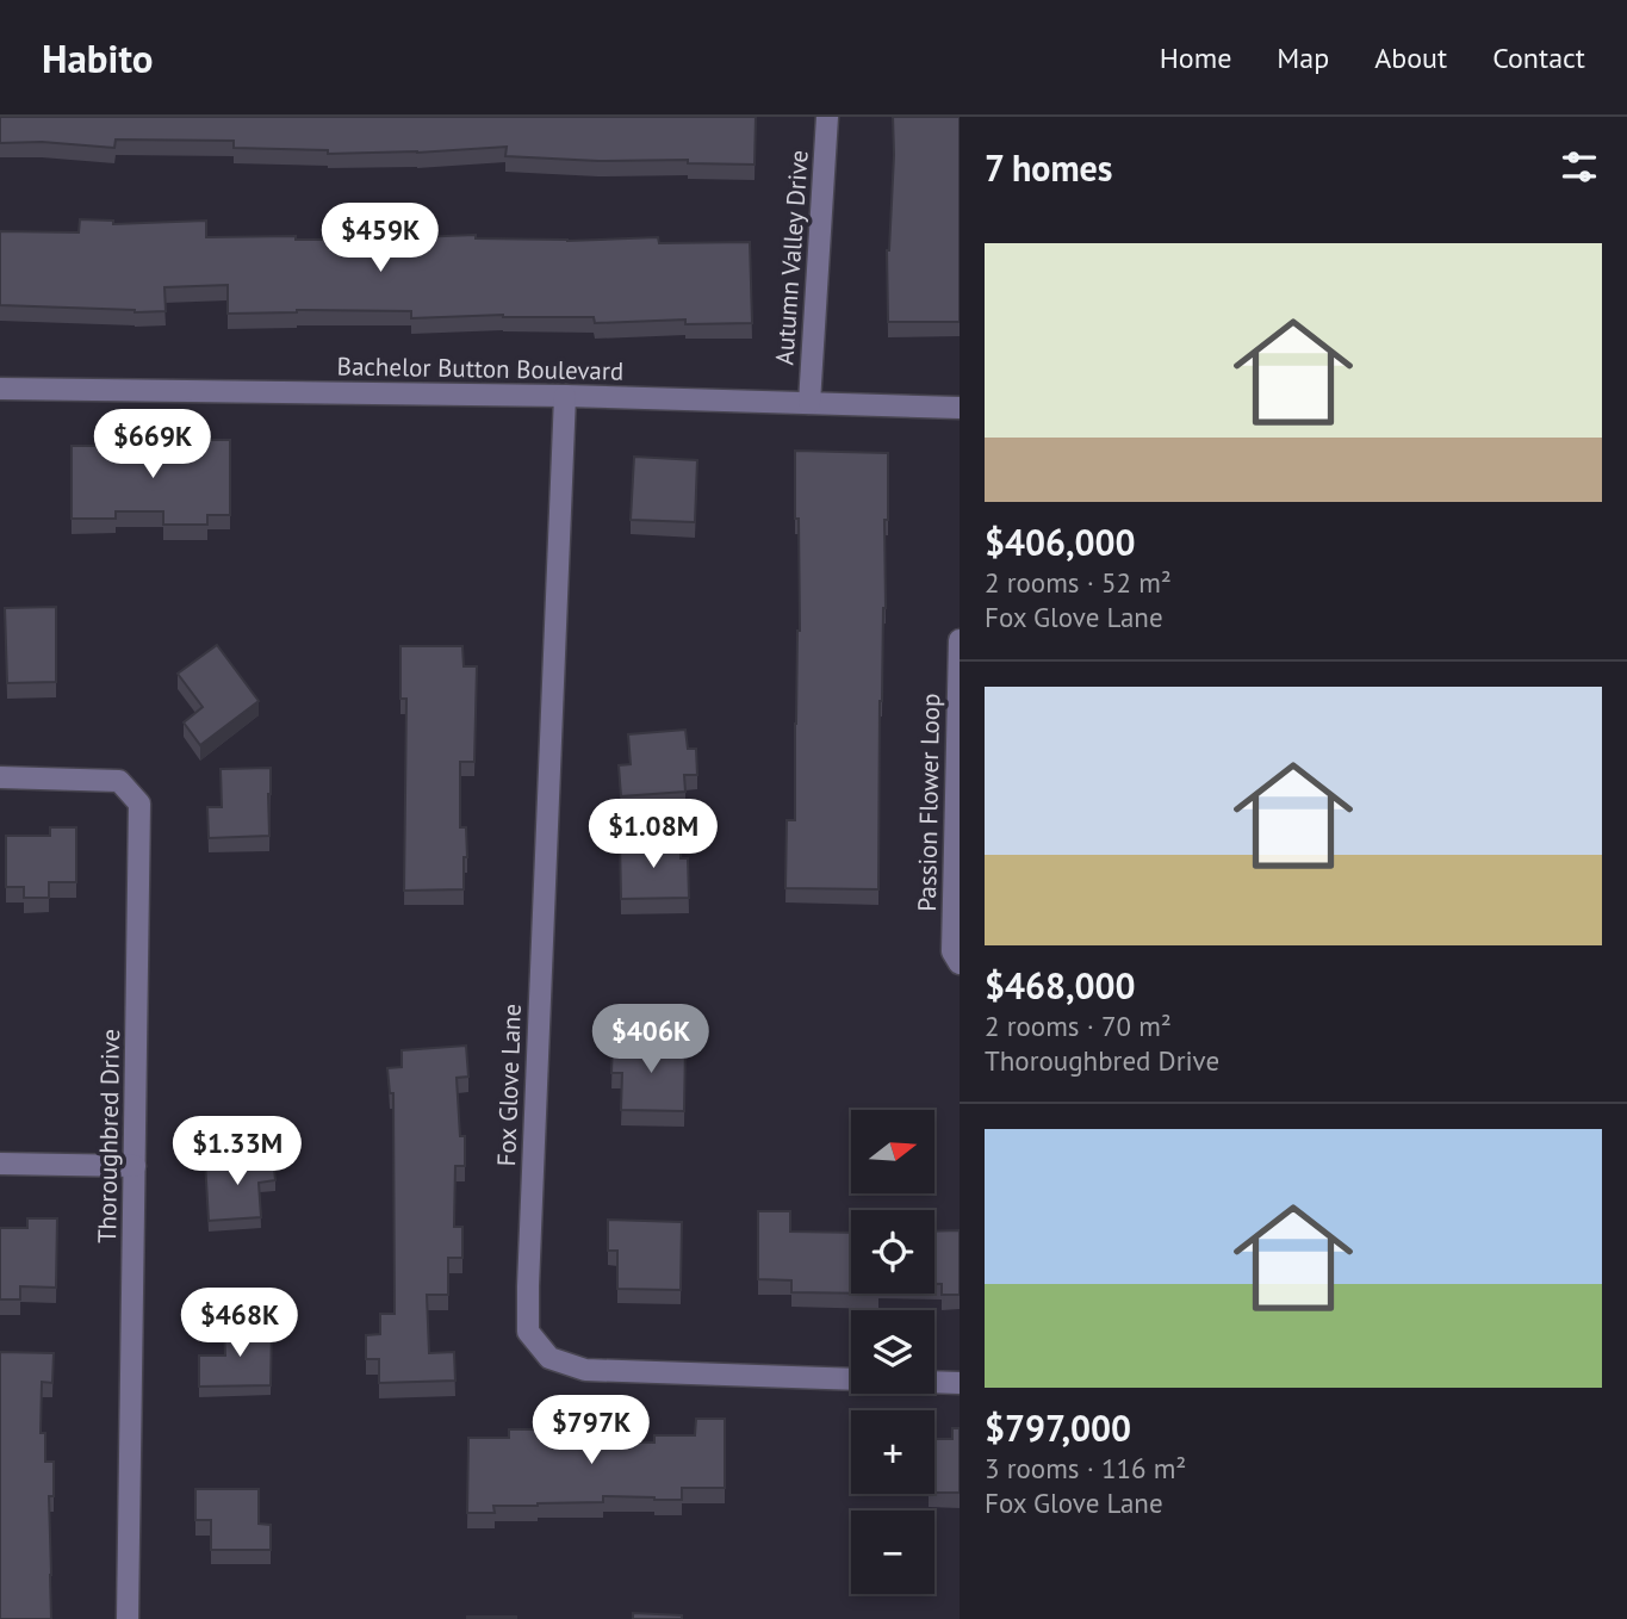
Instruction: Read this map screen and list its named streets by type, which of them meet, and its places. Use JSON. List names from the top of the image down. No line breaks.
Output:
{"streets":{"street":["Autumn Valley Drive","Bachelor Button Boulevard","Passion Flower Loop","Fox Glove Lane","Thoroughbred Drive"]},"crossings":[["Autumn Valley Drive","Bachelor Button Boulevard"],["Bachelor Button Boulevard","Fox Glove Lane"]],"north":"right","page":{"header":"Habito","nav":["Home","Map","About","Contact"],"heading":"7 homes","price":["$459K","$669K","$1.08M","$406K","$1.33M","$468K","$797K"],"list":[{"name":"$406,000","note":"2 rooms · 52 m² · Fox Glove Lane"},{"name":"$468,000","note":"2 rooms · 70 m² · Thoroughbred Drive"},{"name":"$797,000","note":"3 rooms · 116 m² · Fox Glove Lane"}],"map_buttons":["+","−"]}}
